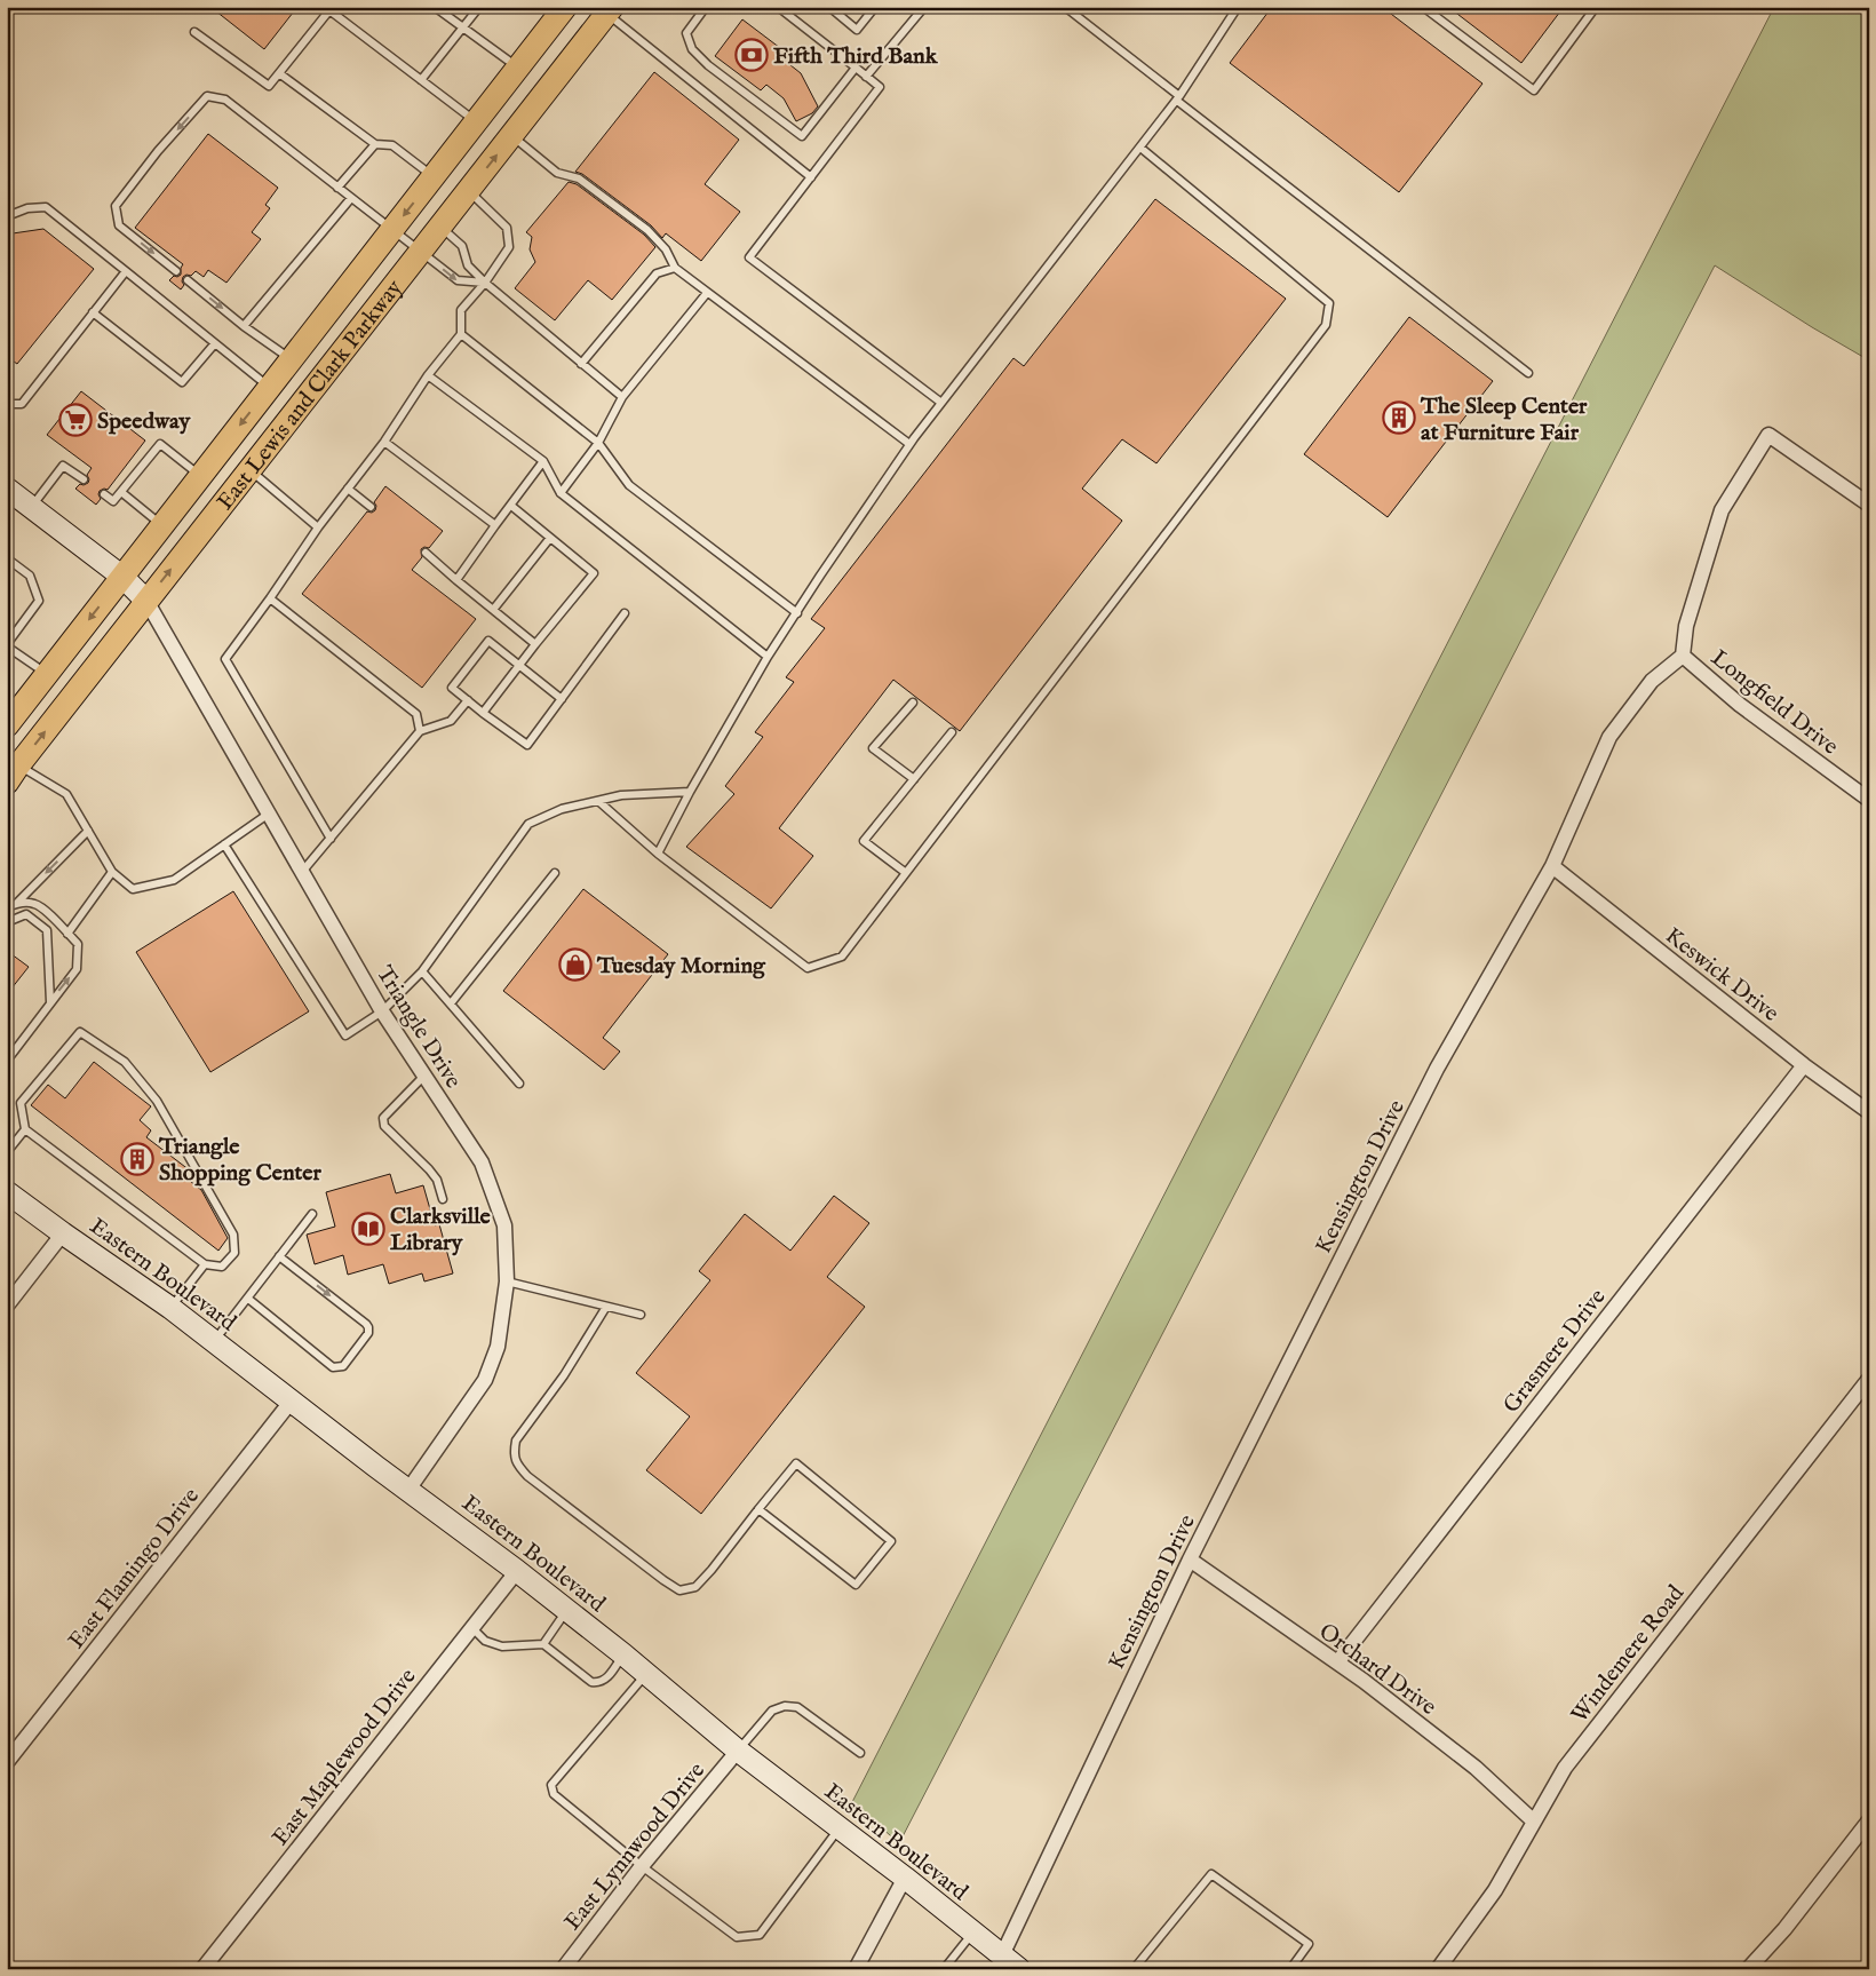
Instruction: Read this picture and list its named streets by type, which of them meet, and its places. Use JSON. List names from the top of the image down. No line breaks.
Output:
{"streets":{"main road":["East Lewis and Clark Parkway","Eastern Boulevard"],"street":["Longfield Drive","Keswick Drive","Triangle Drive","Kensington Drive","Grasmere Drive","East Flamingo Drive","Windemere Road","Orchard Drive","East Maplewood Drive","East Lynnwood Drive"]},"crossings":[["East Lewis and Clark Parkway","Triangle Drive"],["Longfield Drive","Kensington Drive"],["Keswick Drive","Kensington Drive"],["Keswick Drive","Grasmere Drive"],["Triangle Drive","Eastern Boulevard"],["Kensington Drive","Eastern Boulevard"],["Kensington Drive","Orchard Drive"],["Eastern Boulevard","East Flamingo Drive"],["Eastern Boulevard","East Maplewood Drive"],["Eastern Boulevard","East Lynnwood Drive"],["Grasmere Drive","Orchard Drive"],["Windemere Road","Orchard Drive"]],"places":{"bank":["Fifth Third Bank"],"building":["The Sleep Center at Furniture Fair","Triangle Shopping Center"],"supermarket":["Speedway"],"shop":["Tuesday Morning"],"library":["Clarksville Library"]}}
